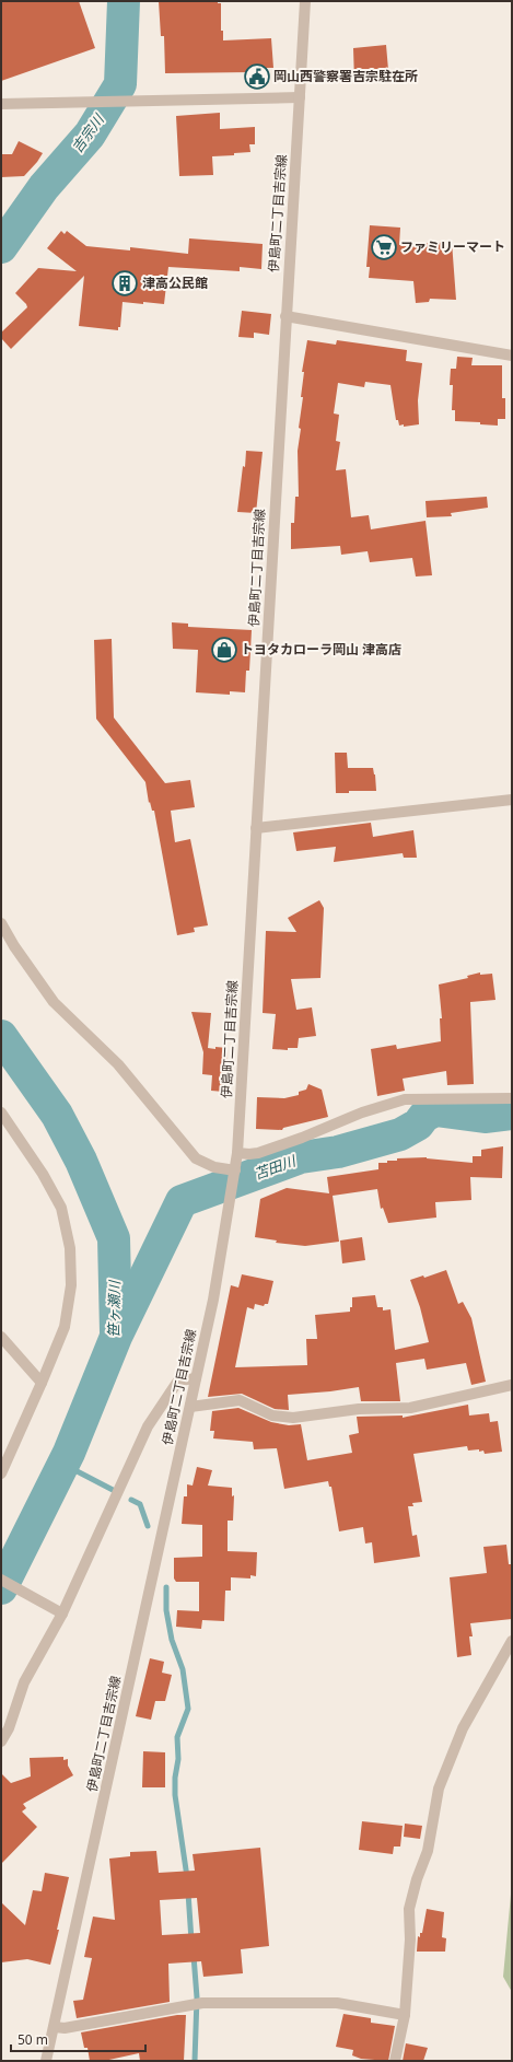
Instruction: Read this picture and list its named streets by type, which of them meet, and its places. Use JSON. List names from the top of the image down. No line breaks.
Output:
{"streets":{"street":["伊島町二丁目吉宗線"]},"water":["吉宗川","苫田川","笹ヶ瀬川"],"places":{"public building":["岡山西警察署吉宗駐在所"],"supermarket":["ファミリーマート"],"building":["津高公民館"],"shop":["トヨタカローラ岡山 津高店"]},"scale_bar":"50 m"}
